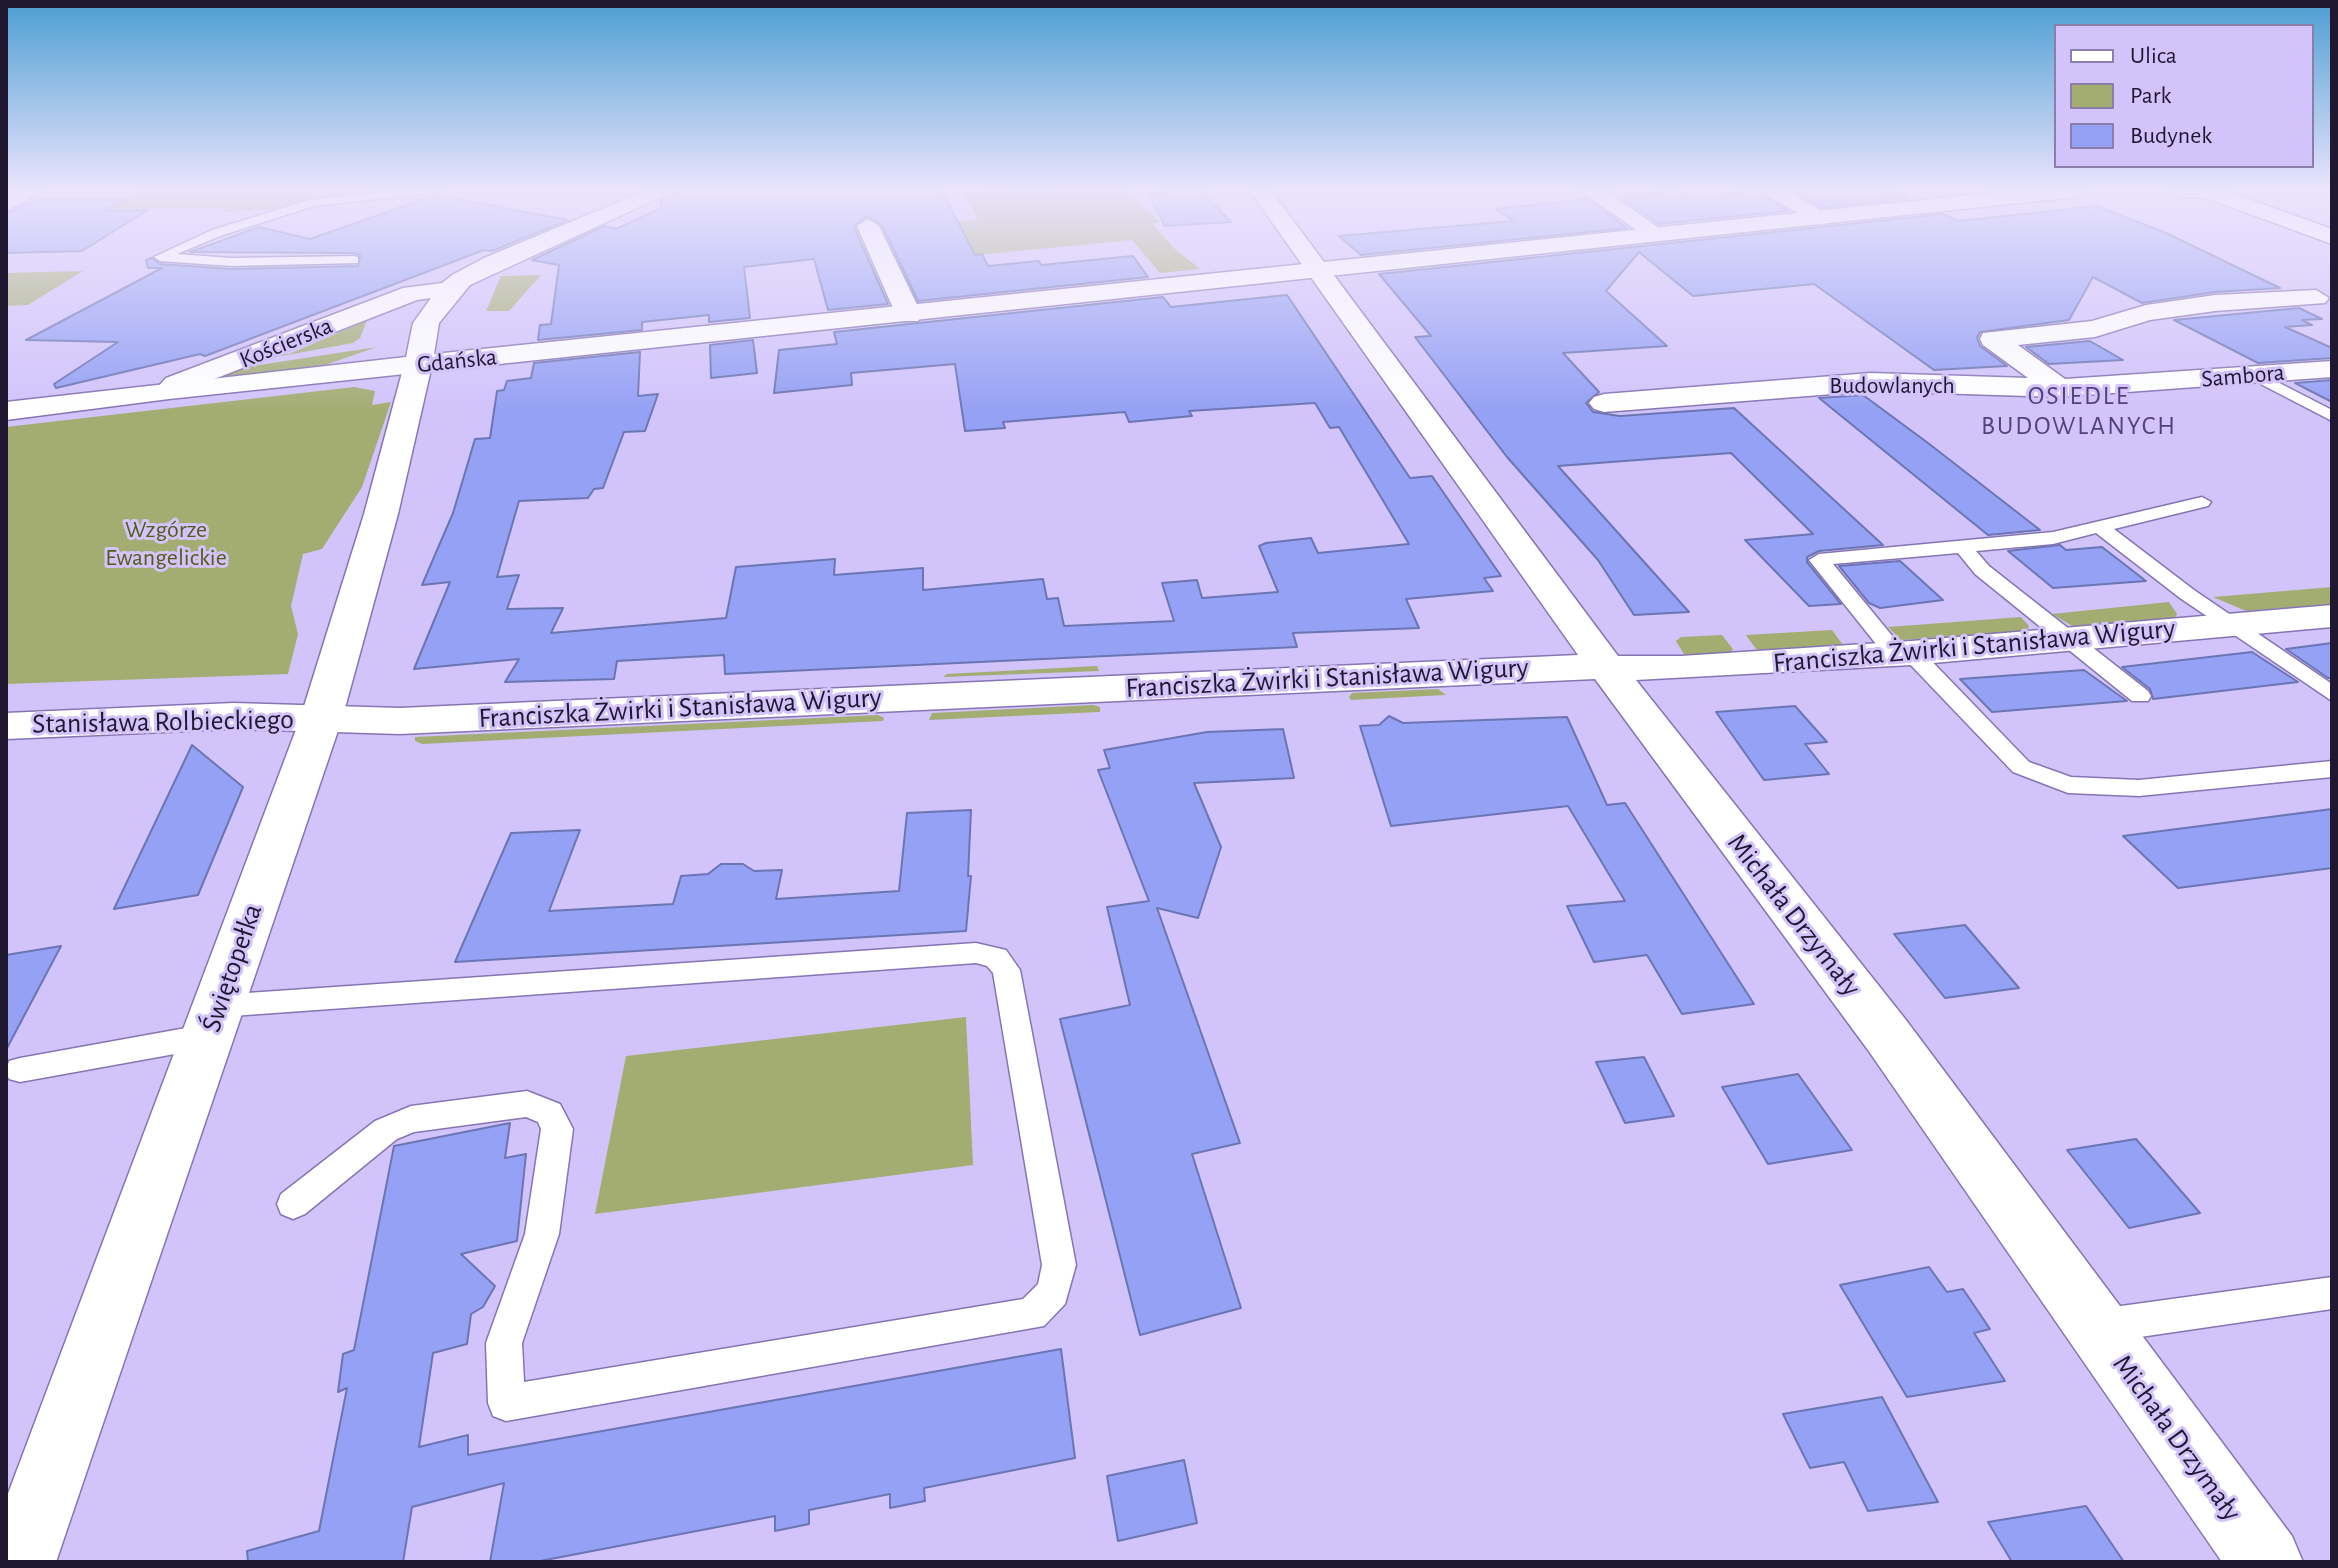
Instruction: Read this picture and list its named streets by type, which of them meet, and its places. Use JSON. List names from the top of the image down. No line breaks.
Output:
{"streets":{"street":["Kościerska","Gdańska","Sambora","Budowlanych","Franciszka Żwirki i Stanisława Wigury","Stanisława Rolbieckiego","Michała Drzymały","Świętopełka"]},"crossings":[["Kościerska","Gdańska"],["Kościerska","Świętopełka"],["Gdańska","Michała Drzymały"],["Gdańska","Świętopełka"],["Sambora","Budowlanych"],["Franciszka Żwirki i Stanisława Wigury","Stanisława Rolbieckiego"],["Franciszka Żwirki i Stanisława Wigury","Michała Drzymały"],["Franciszka Żwirki i Stanisława Wigury","Świętopełka"],["Stanisława Rolbieckiego","Świętopełka"]],"districts":["OSIEDLE BUDOWLANYCH"],"parks":["Wzgórze Ewangelickie"],"legend":["Ulica","Park","Budynek"]}
